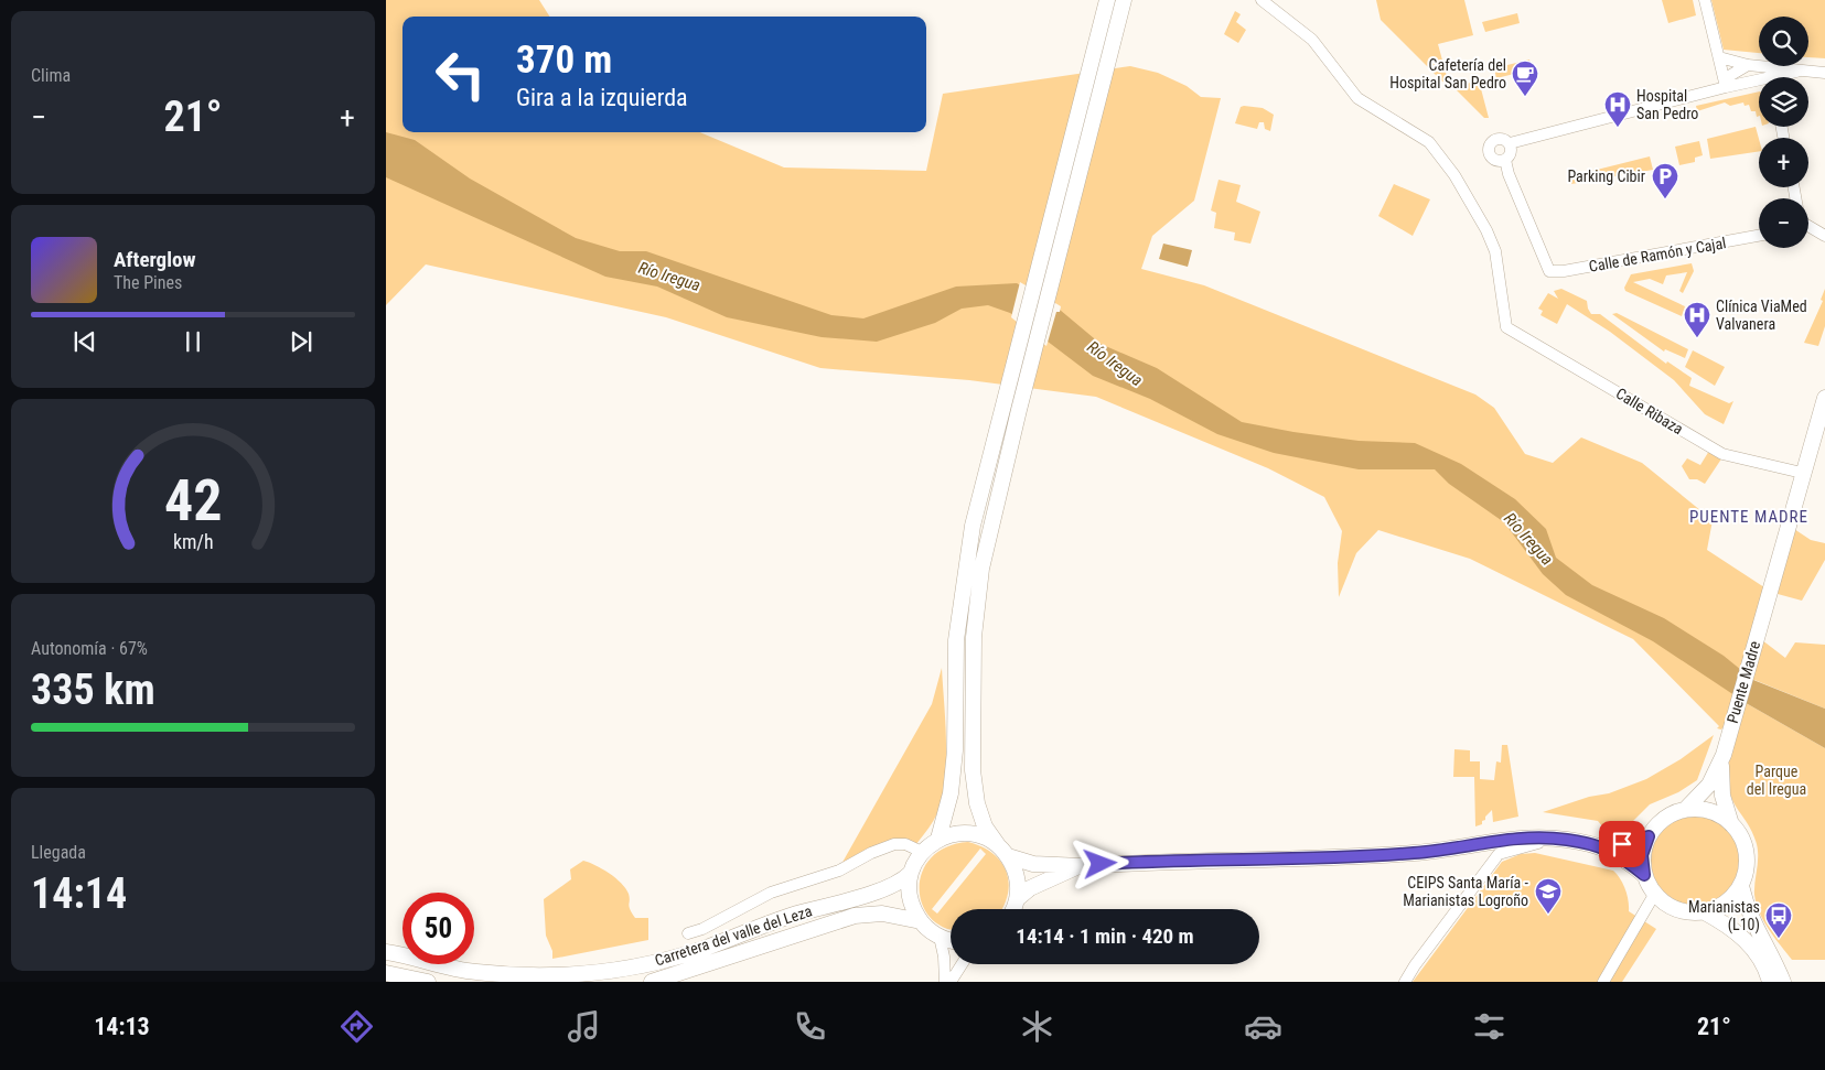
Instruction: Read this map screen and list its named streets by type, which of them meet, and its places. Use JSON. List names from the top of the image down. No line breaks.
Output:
{"streets":{"main road":["Puente Madre","Carretera del valle del Leza"],"street":["Calle de Ramón y Cajal","Calle Ribaza"]},"crossings":[["Calle Ribaza","Puente Madre"]],"districts":["PUENTE MADRE"],"water":["Río Iregua"],"parks":["Parque del Iregua"],"places":{"cafe":["Cafetería del Hospital San Pedro"],"hospital":["Hospital San Pedro","Clínica ViaMed Valvanera"],"parking":["Parking Cibir"],"school or university":["CEIPS Santa María - Marianistas Logroño"],"bus stop":["Marianistas (L10)"]},"page":{"tile":["Clima",["Autonomía · 67%","335 km"],["Llegada","14:14"]],"map_buttons":["+","−"],"turn":["370 m","Gira a la izquierda"],"heat":["−","21°","+"],"song":["Afterglow","The Pines"],"limit":"50","trip":"14:14 · 1 min · 420 m","tabs":["14:13","21°"],"gauge":["42","km/h"]}}
